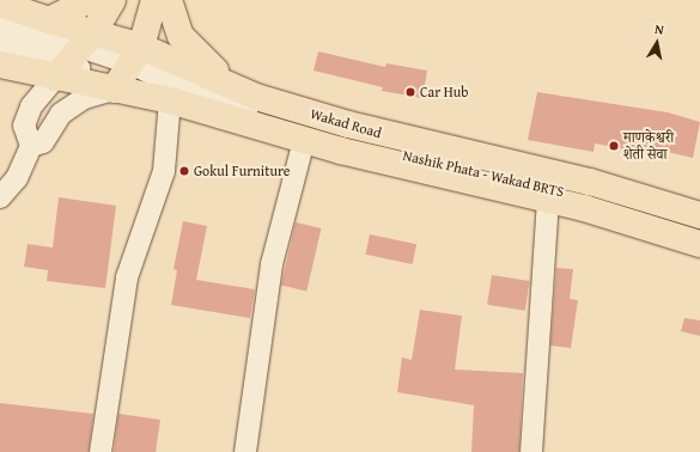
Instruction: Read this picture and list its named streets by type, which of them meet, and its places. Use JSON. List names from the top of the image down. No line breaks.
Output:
{"streets":{"main road":["Wakad Road"],"street":["Nashik Phata - Wakad BRTS"]},"crossings":[["Wakad Road","Nashik Phata - Wakad BRTS"]],"places":["Car Hub","माणकेश्वरी शेती सेवा","Gokul Furniture"],"north":"top"}
